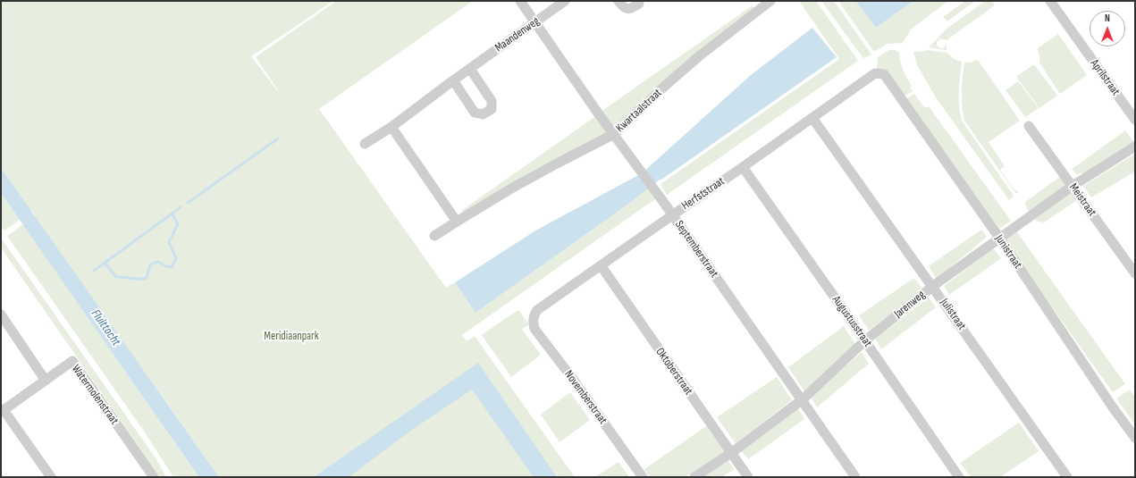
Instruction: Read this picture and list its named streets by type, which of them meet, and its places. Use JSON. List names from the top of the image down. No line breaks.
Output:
{"streets":{"street":["Maandenweg","Aprilstraat","Kwartaalstraat","Herfststraat","Meistraat","Septemberstraat","Junistraat","Jarenweg","Julistraat","Augustusstraat","Oktoberstraat","Watermolenstraat","Novemberstraat"]},"crossings":[["Maandenweg","Septemberstraat"],["Kwartaalstraat","Septemberstraat"],["Herfststraat","Septemberstraat"],["Herfststraat","Junistraat"],["Herfststraat","Julistraat"],["Herfststraat","Augustusstraat"],["Herfststraat","Oktoberstraat"],["Herfststraat","Novemberstraat"],["Meistraat","Jarenweg"],["Septemberstraat","Jarenweg"],["Junistraat","Jarenweg"],["Jarenweg","Julistraat"],["Jarenweg","Augustusstraat"],["Jarenweg","Oktoberstraat"]],"water":["Fluittocht"],"parks":["Meridiaanpark"],"north":"top"}
